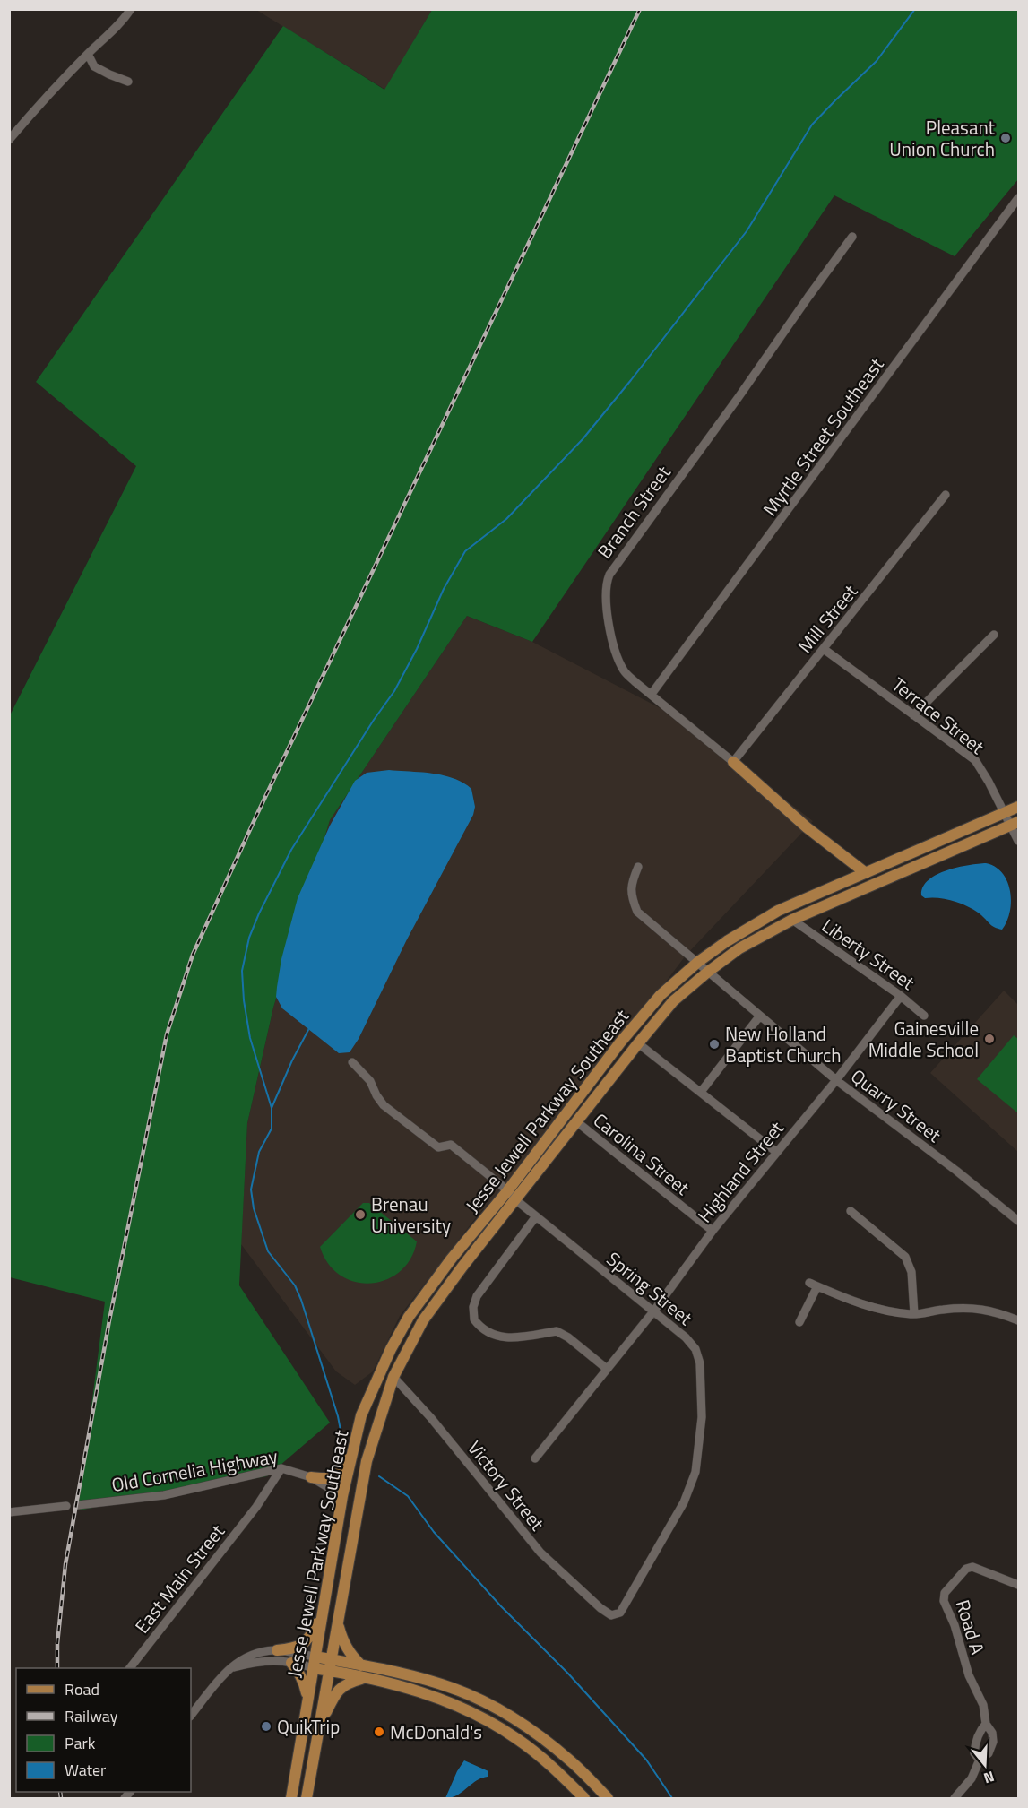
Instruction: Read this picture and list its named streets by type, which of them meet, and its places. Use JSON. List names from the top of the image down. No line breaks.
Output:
{"streets":{"main road":["Branch Street","Jesse Jewell Parkway Southeast"],"street":["Myrtle Street Southeast","Mill Street","Terrace Street","Liberty Street","Quarry Street","Carolina Street","Highland Street","Spring Street","Old Cornelia Highway","Victory Street","East Main Street","Road A"]},"crossings":[["Myrtle Street Southeast","Branch Street"],["Branch Street","Mill Street"],["Branch Street","Jesse Jewell Parkway Southeast"],["Mill Street","Terrace Street"],["Terrace Street","Jesse Jewell Parkway Southeast"],["Liberty Street","Jesse Jewell Parkway Southeast"],["Liberty Street","Highland Street"],["Quarry Street","Jesse Jewell Parkway Southeast"],["Quarry Street","Highland Street"],["Jesse Jewell Parkway Southeast","Carolina Street"],["Jesse Jewell Parkway Southeast","Spring Street"],["Jesse Jewell Parkway Southeast","Old Cornelia Highway"],["Jesse Jewell Parkway Southeast","Victory Street"],["Carolina Street","Highland Street"],["Highland Street","Spring Street"],["Spring Street","Victory Street"],["Old Cornelia Highway","East Main Street"]],"places":["Pleasant Union Church","Gainesville Middle School","New Holland Baptist Church","Brenau University","QuikTrip","McDonald's"],"legend":["Road","Railway","Park","Water"],"north":"bottom"}
